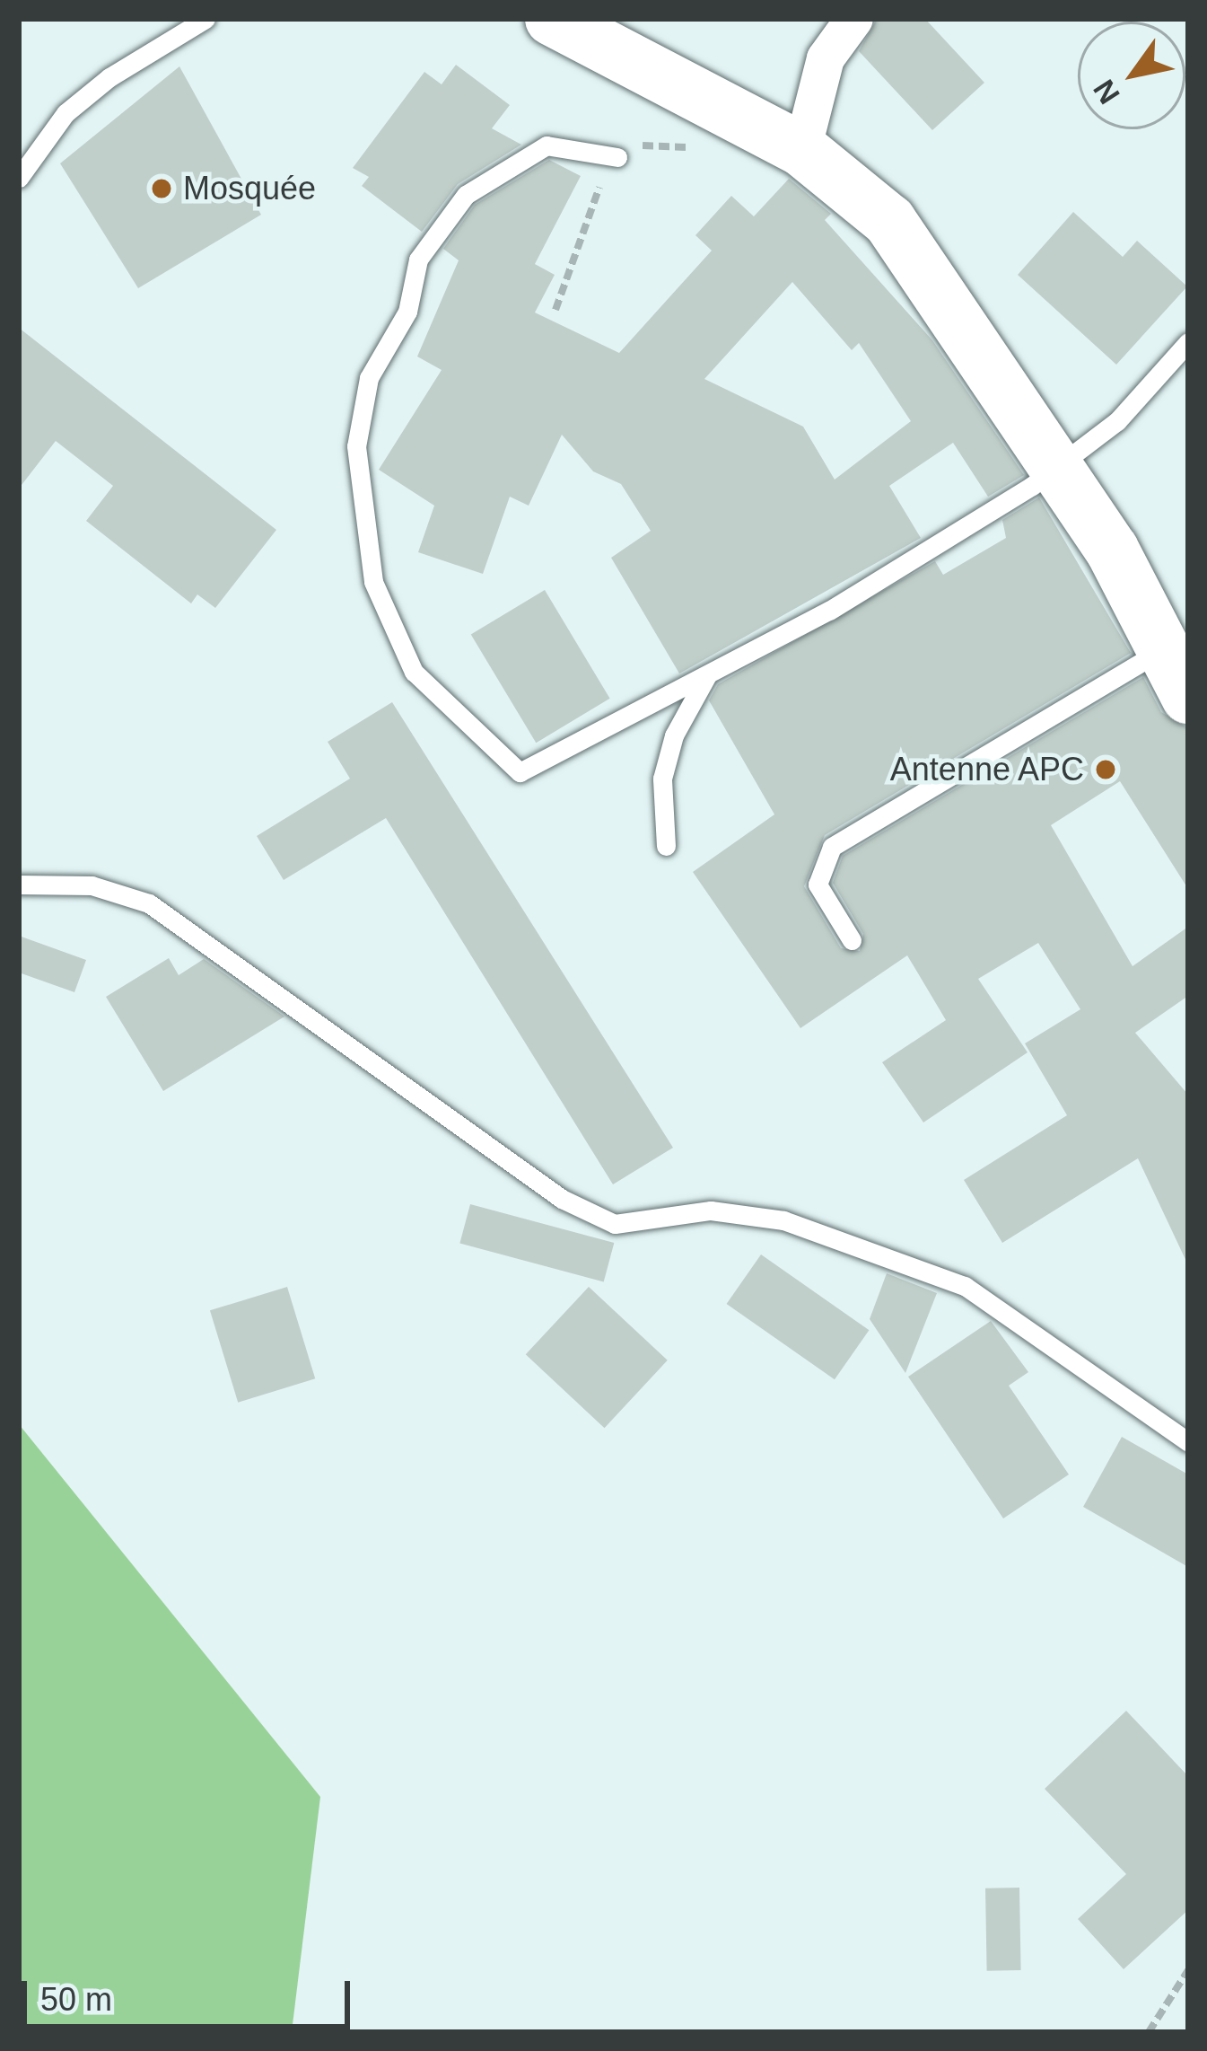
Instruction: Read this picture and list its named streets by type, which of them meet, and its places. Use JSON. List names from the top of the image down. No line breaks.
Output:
{"places":["Mosquée","Antenne APC"],"scale_bar":"50 m","north":"bottom left"}
